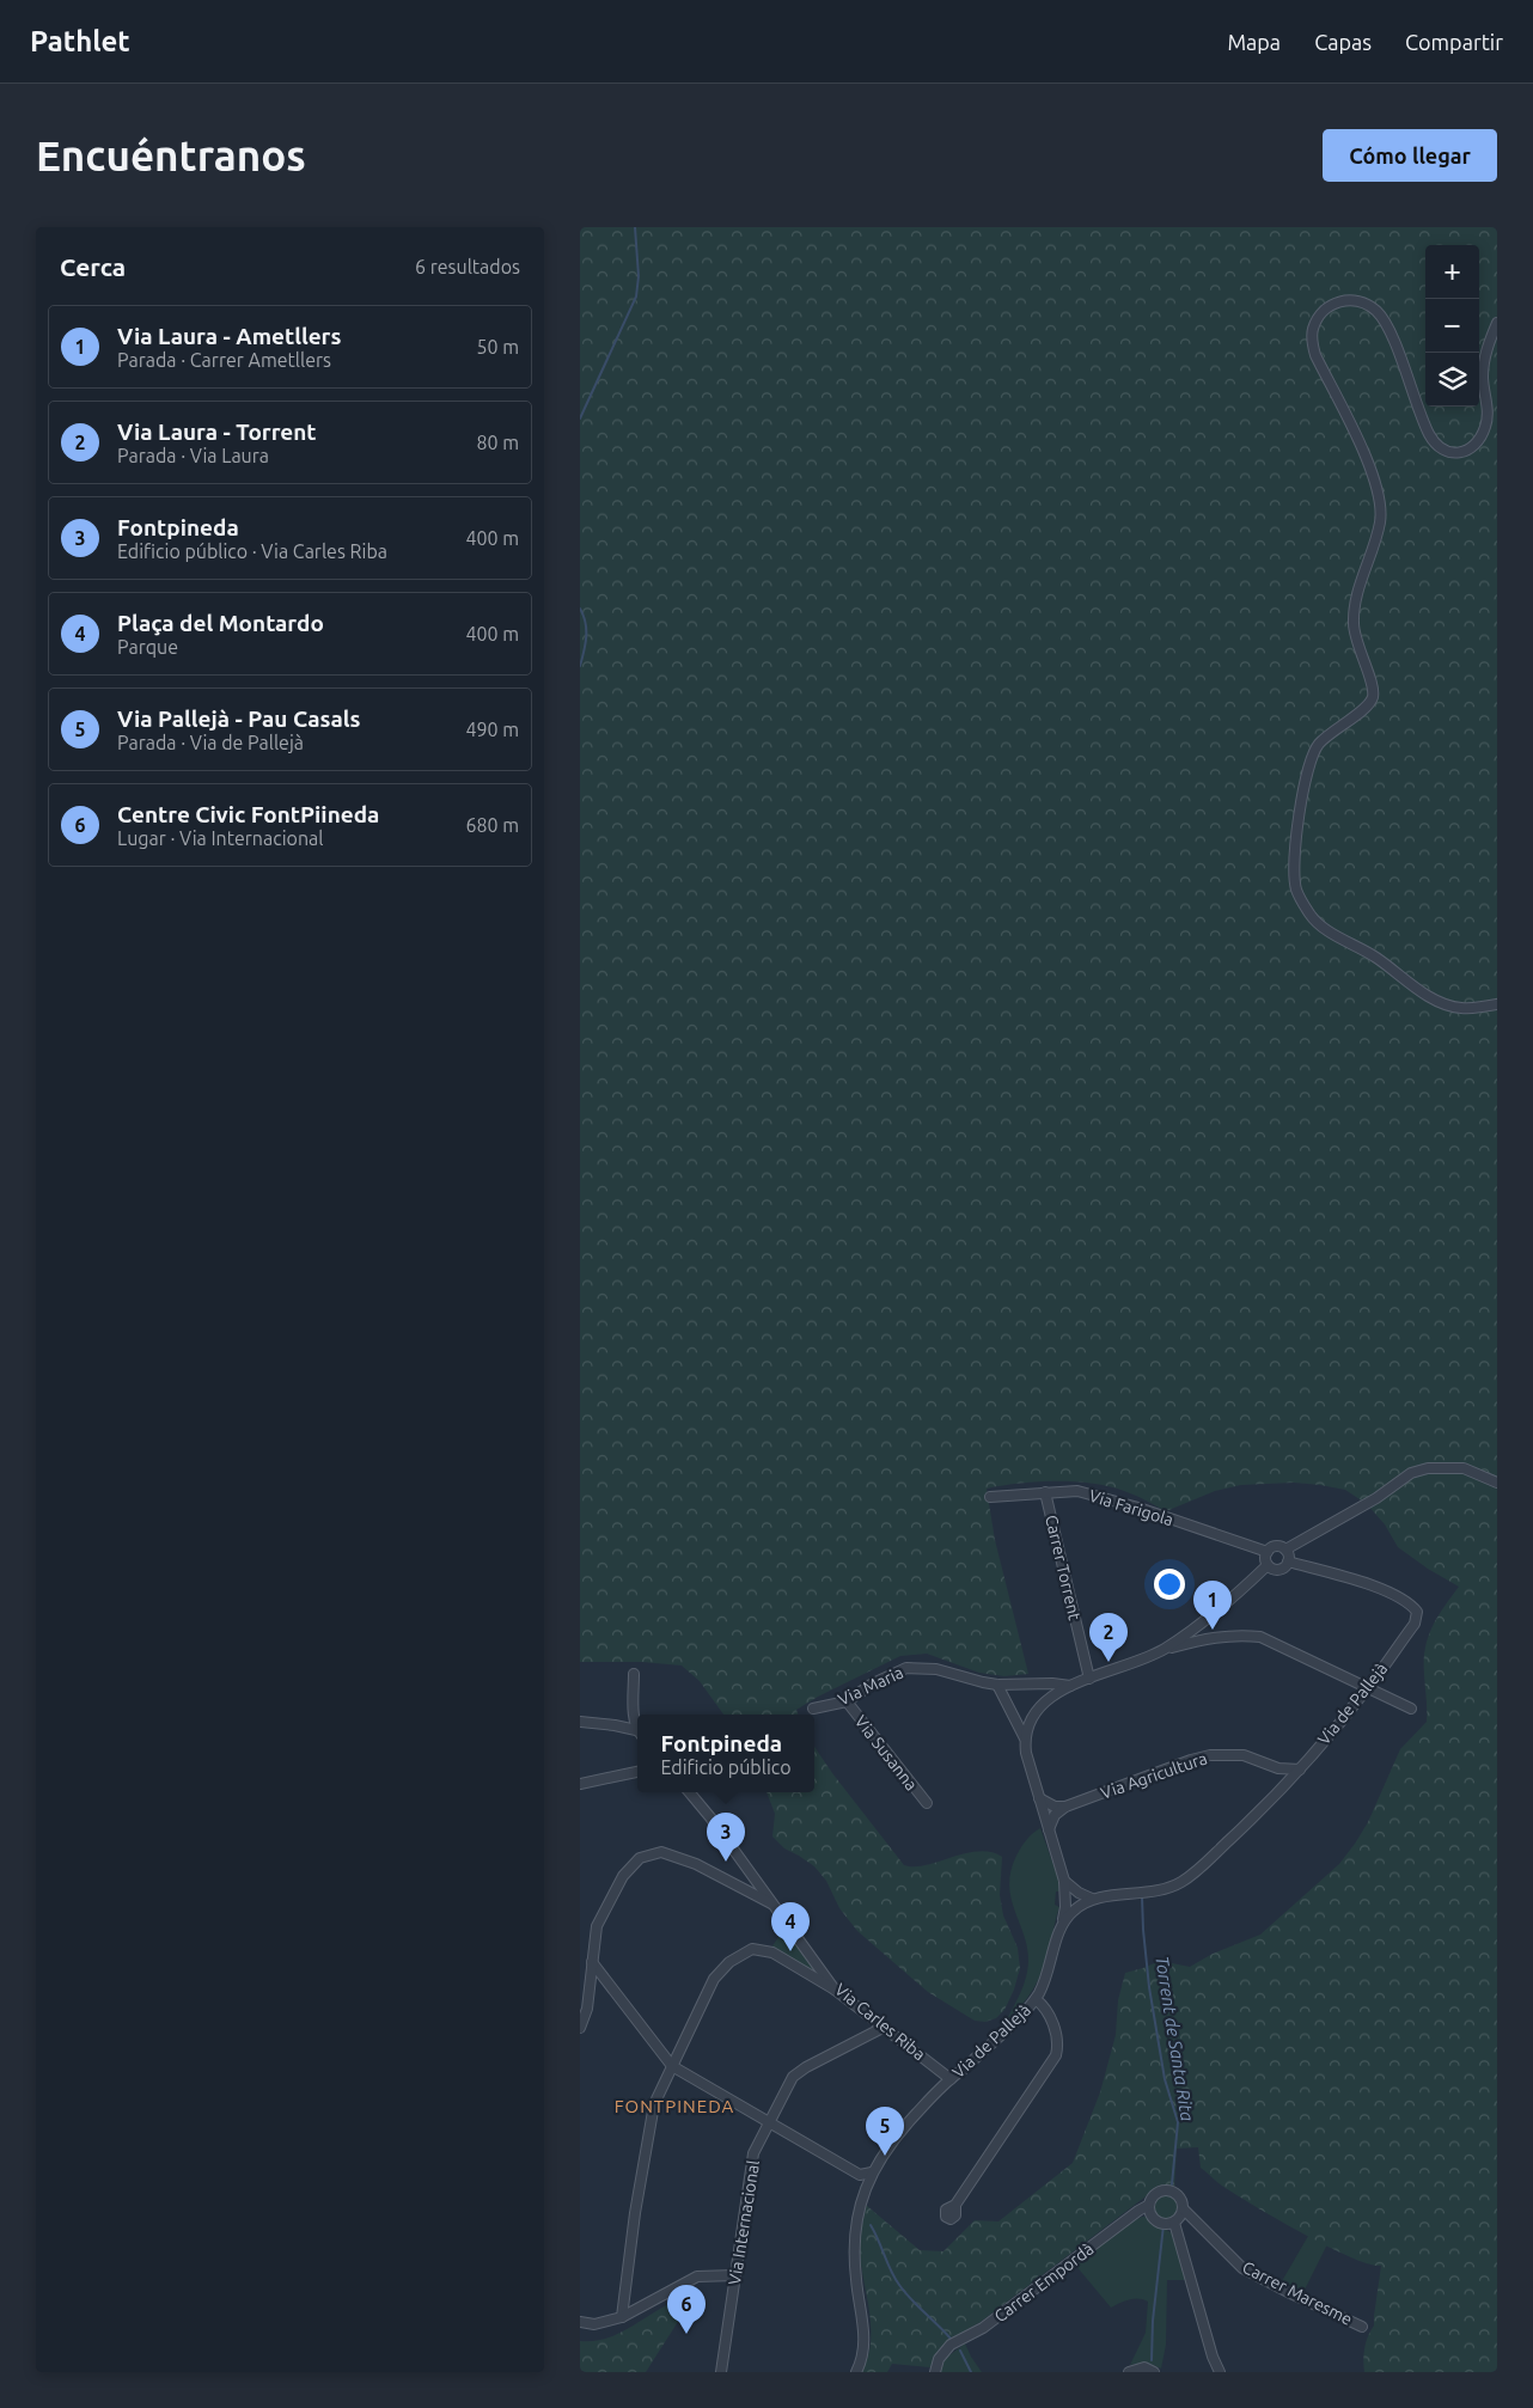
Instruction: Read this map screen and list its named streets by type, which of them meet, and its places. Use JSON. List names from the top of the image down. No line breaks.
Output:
{"streets":{"street":["Via Farigola","Carrer Torrent","Via Maria","Via de Pallejà","Via Susanna","Via Agricultura","Via Carles Riba","Via Internacional","Carrer Empordà","Carrer Maresme"]},"crossings":[["Via Farigola","Carrer Torrent"],["Via Farigola","Via de Pallejà"],["Via Maria","Via Susanna"],["Via de Pallejà","Via Agricultura"],["Via de Pallejà","Via Carles Riba"],["Via Carles Riba","Via Internacional"],["Carrer Empordà","Carrer Maresme"]],"districts":["FONTPINEDA"],"water":["Torrent de Santa Rita"],"page":{"header":"Pathlet","nav":["Mapa","Capas","Compartir"],"buttons":"Cómo llegar","title":"Encuéntranos","heading":["Cerca","6 resultados"],"map_buttons":["+","−"],"list":[{"mark":"1","name":"Via Laura - Ametllers","note":"Parada · Carrer Ametllers","value":"50 m"},{"mark":"2","name":"Via Laura - Torrent","note":"Parada · Via Laura","value":"80 m"},{"mark":"3","name":"Fontpineda","note":"Edificio público · Via Carles Riba","value":"400 m"},{"mark":"4","name":"Plaça del Montardo","note":"Parque","value":"400 m"},{"mark":"5","name":"Via Pallejà - Pau Casals","note":"Parada · Via de Pallejà","value":"490 m"},{"mark":"6","name":"Centre Civic FontPiineda","note":"Lugar · Via Internacional","value":"680 m"}],"pins":["1","2","3","4","5","6"],"popup":["Fontpineda","Edificio público"]}}
